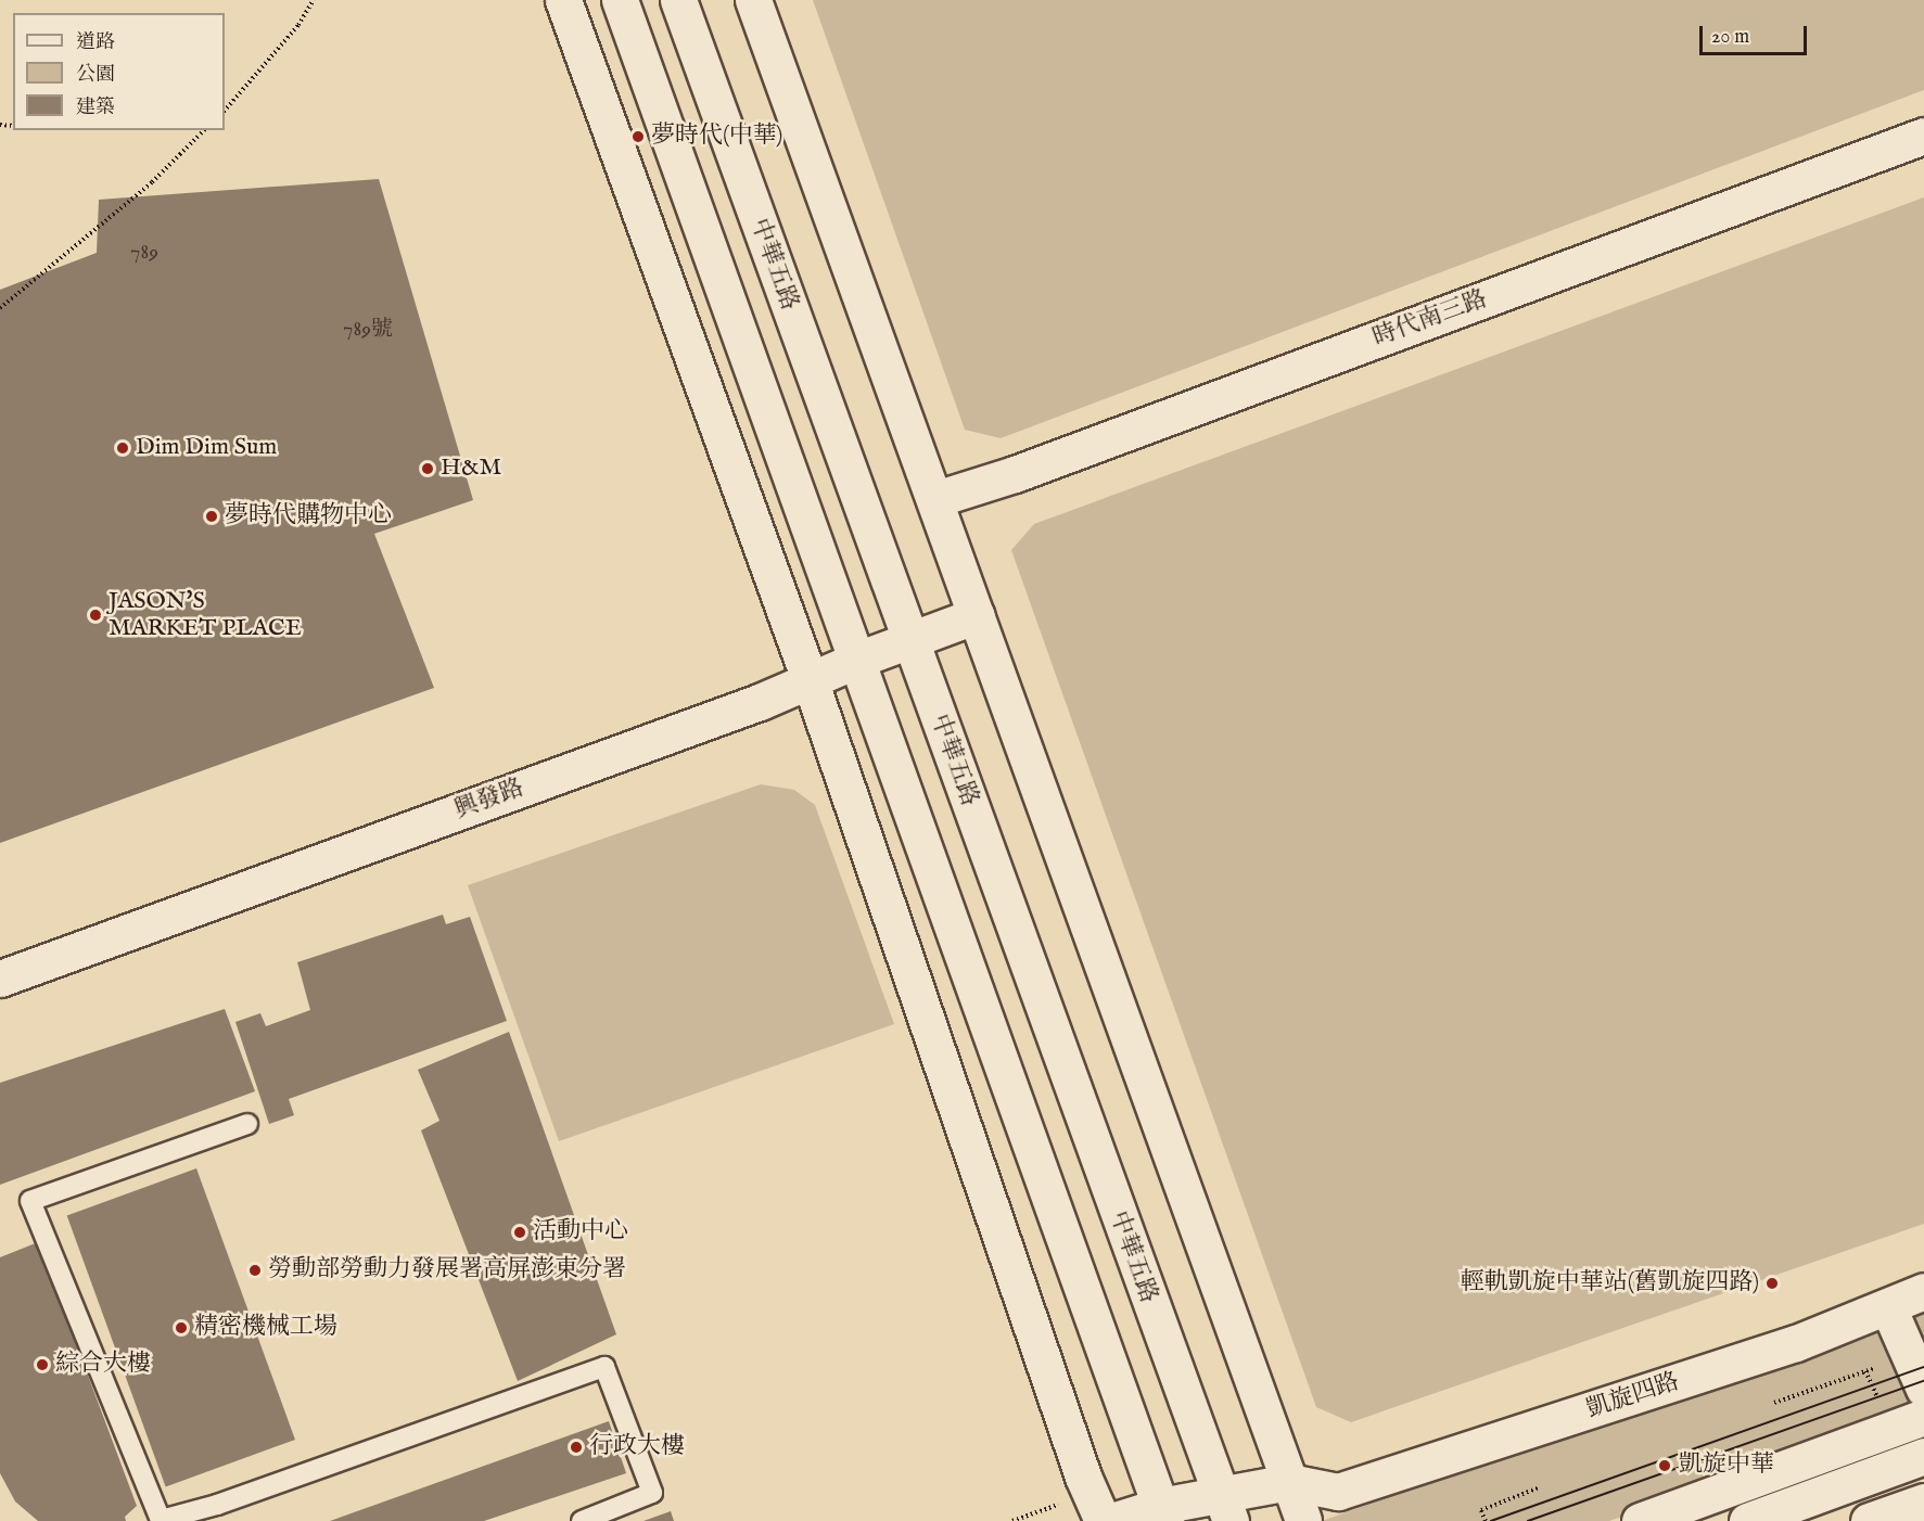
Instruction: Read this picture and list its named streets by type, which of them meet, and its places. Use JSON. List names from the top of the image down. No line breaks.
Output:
{"streets":{"street":["中華五路","時代南三路","興發路","凱旋四路"]},"crossings":[["中華五路","興發路"],["中華五路","凱旋四路"]],"places":["夢時代(中華)","Dim Dim Sum","H&M","夢時代購物中心","JASON'S MARKET PLACE","活動中心","勞動部勞動力發展署高屏澎東分署","輕軌凱旋中華站(舊凱旋四路)","精密機械工場","綜合大樓","行政大樓","凱旋中華"],"house_numbers":["789","789號"],"legend":["道路","公園","建築"],"scale_bar":"20 m"}
